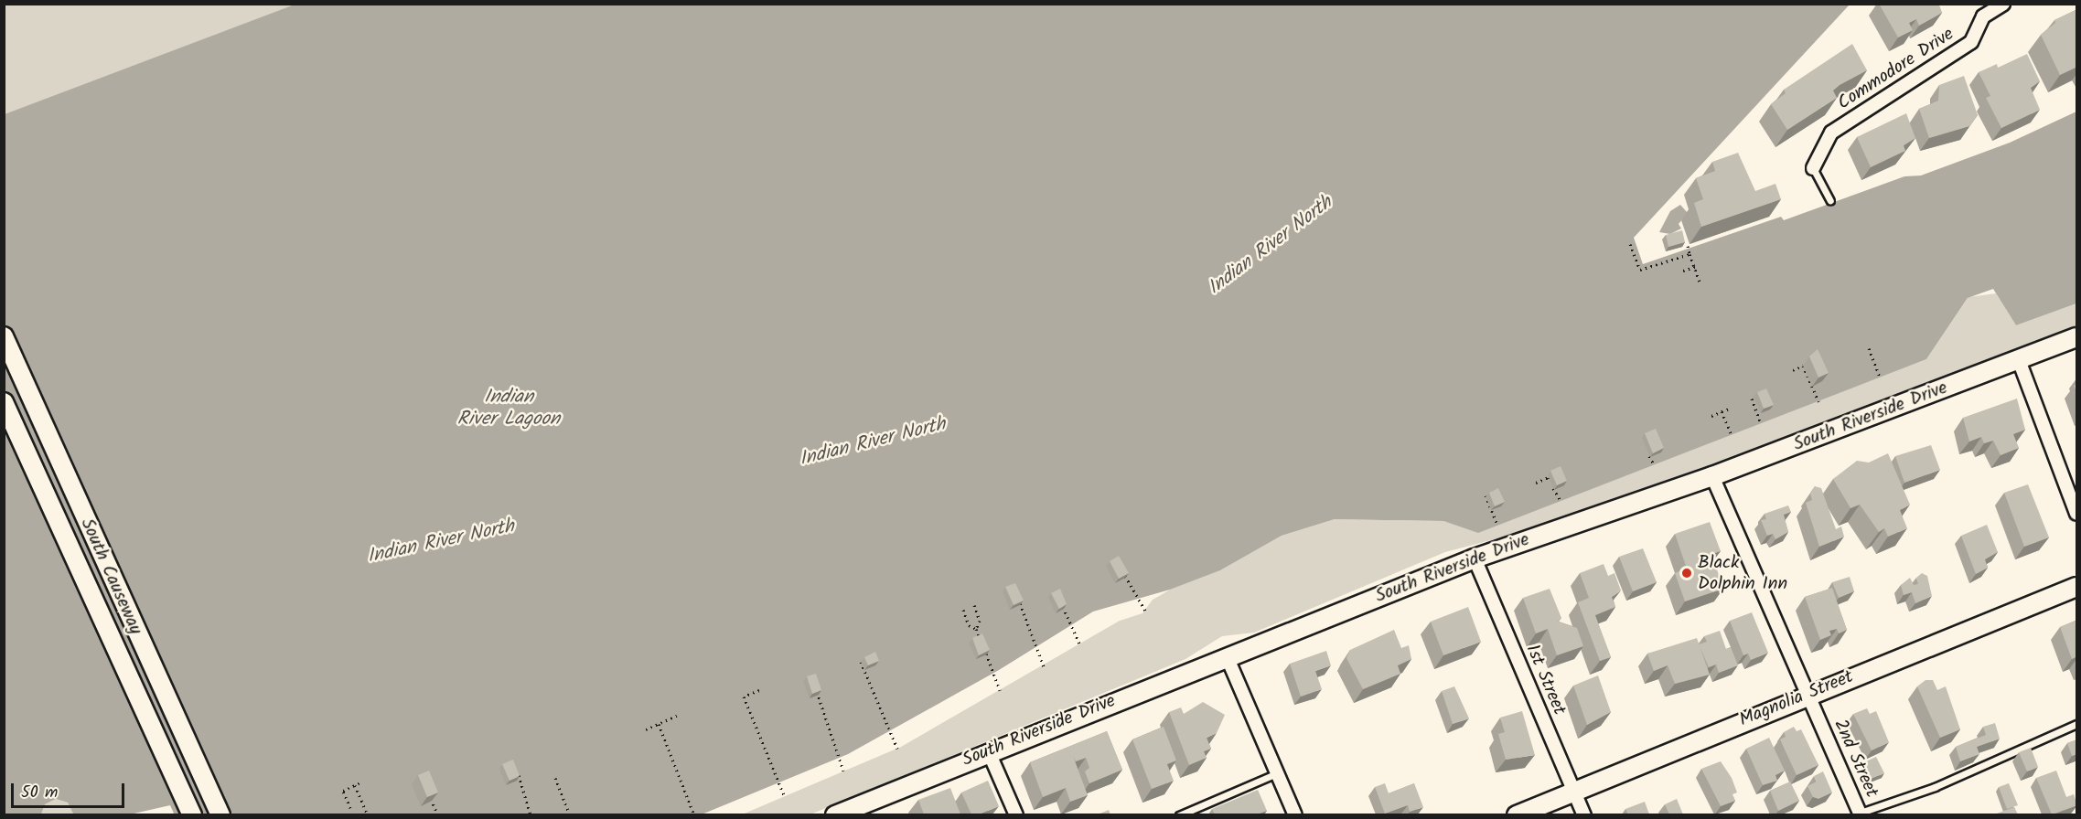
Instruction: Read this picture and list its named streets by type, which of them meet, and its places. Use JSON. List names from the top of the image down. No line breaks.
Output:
{"streets":{"street":["Commodore Drive","South Riverside Drive","South Causeway","1st Street","Magnolia Street","2nd Street"]},"crossings":[["South Riverside Drive","1st Street"],["South Riverside Drive","2nd Street"],["1st Street","Magnolia Street"],["Magnolia Street","2nd Street"]],"water":["Indian River North","Indian River Lagoon"],"places":["Black Dolphin Inn"],"scale_bar":"50 m"}
